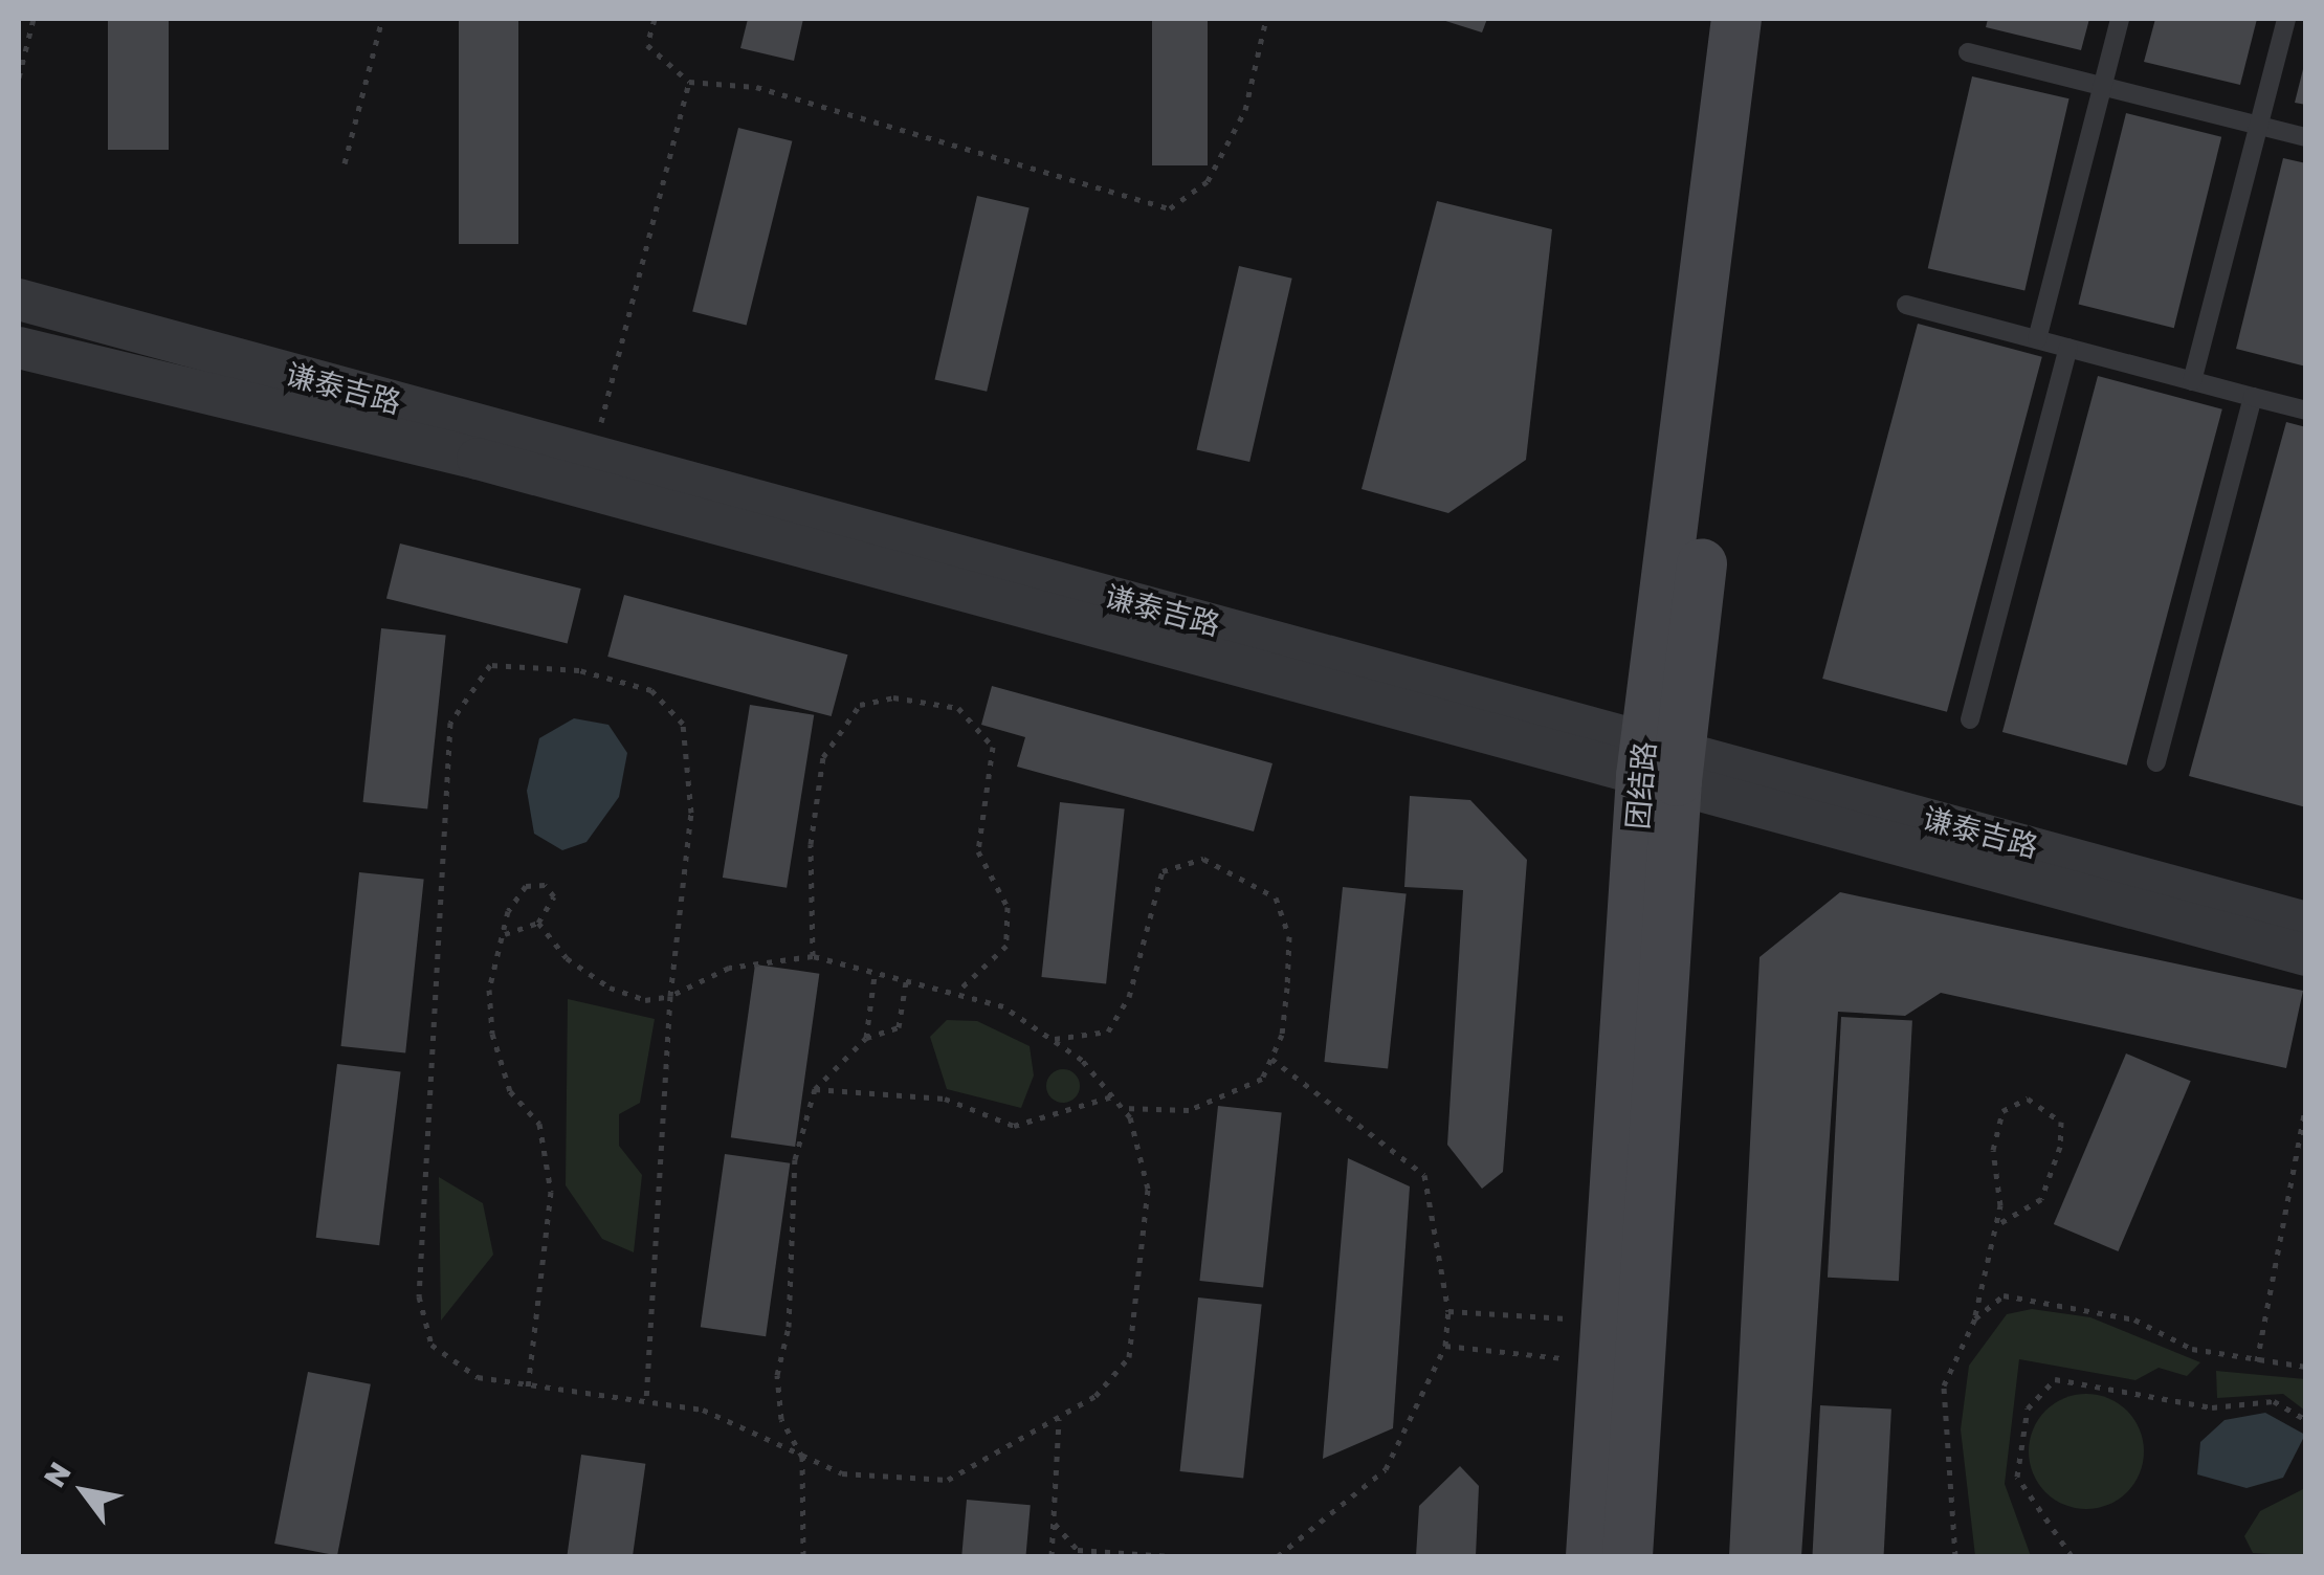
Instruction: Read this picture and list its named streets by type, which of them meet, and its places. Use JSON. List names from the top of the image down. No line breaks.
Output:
{"streets":{"main road":["团结路"],"street":["谦泰吉路"]},"crossings":[["谦泰吉路","团结路"]],"north":"top left"}
